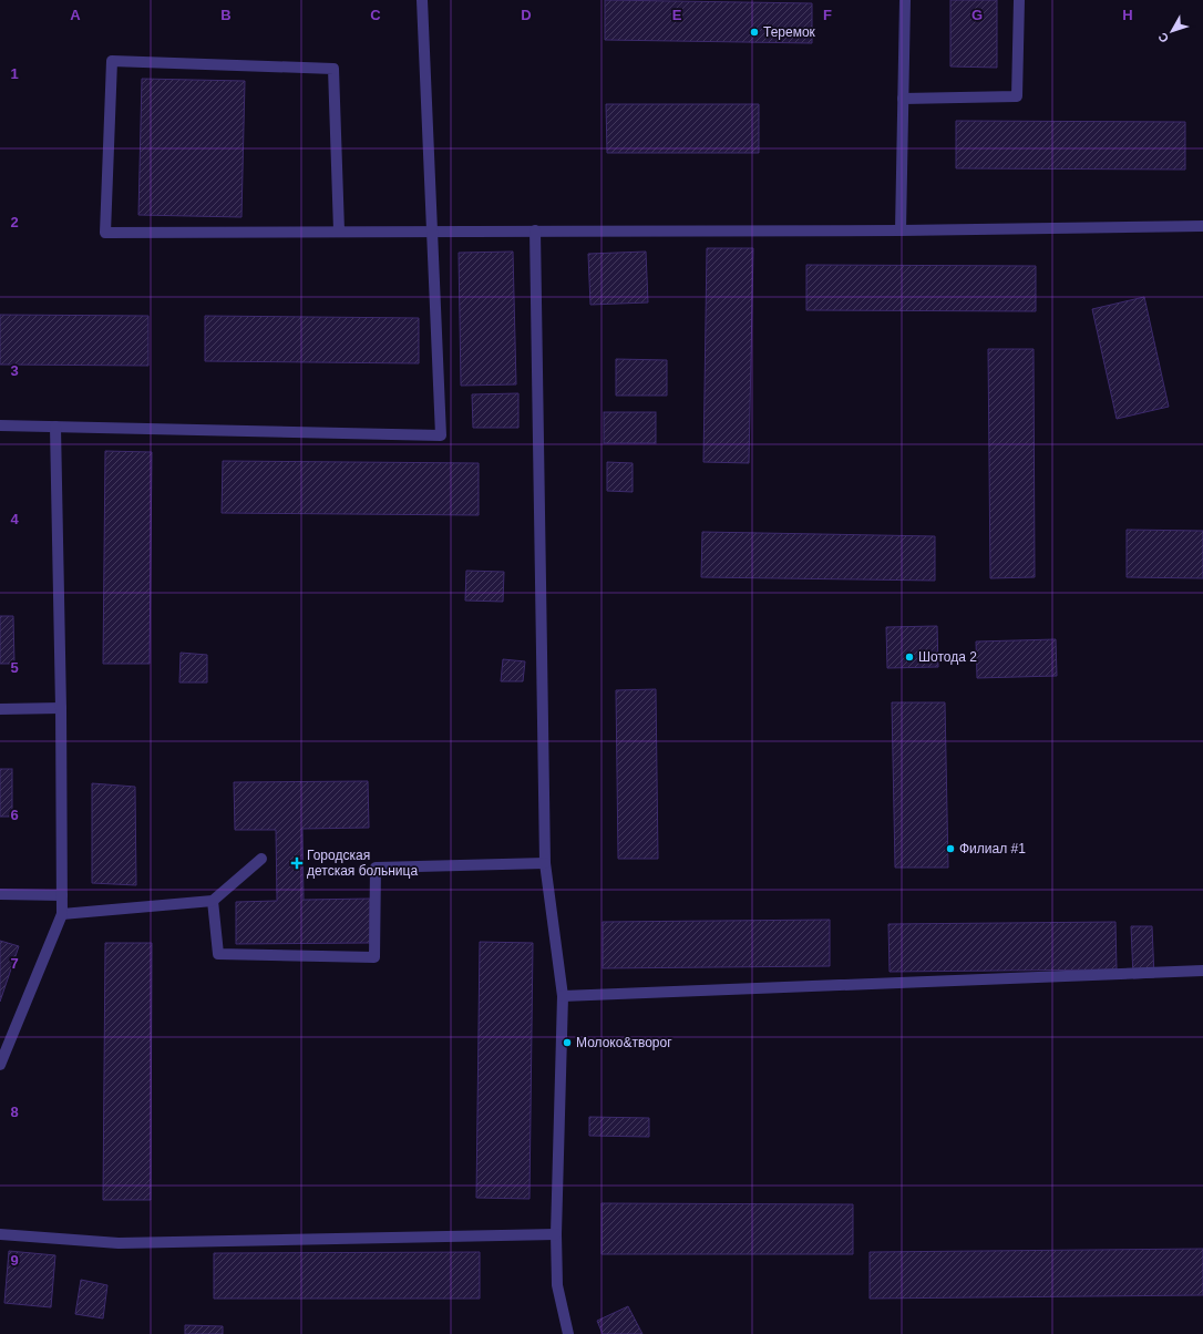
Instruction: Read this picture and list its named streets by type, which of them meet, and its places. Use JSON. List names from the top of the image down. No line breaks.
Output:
{"places":{"other":["Теремок","Шотода 2","Филиал #1","Молоко&творог"],"health":["Городская детская больница"]},"north":"bottom left","grid":{"columns":["A","B","C","D","E","F","G","H"],"rows":["1","2","3","4","5","6","7","8","9"]}}
